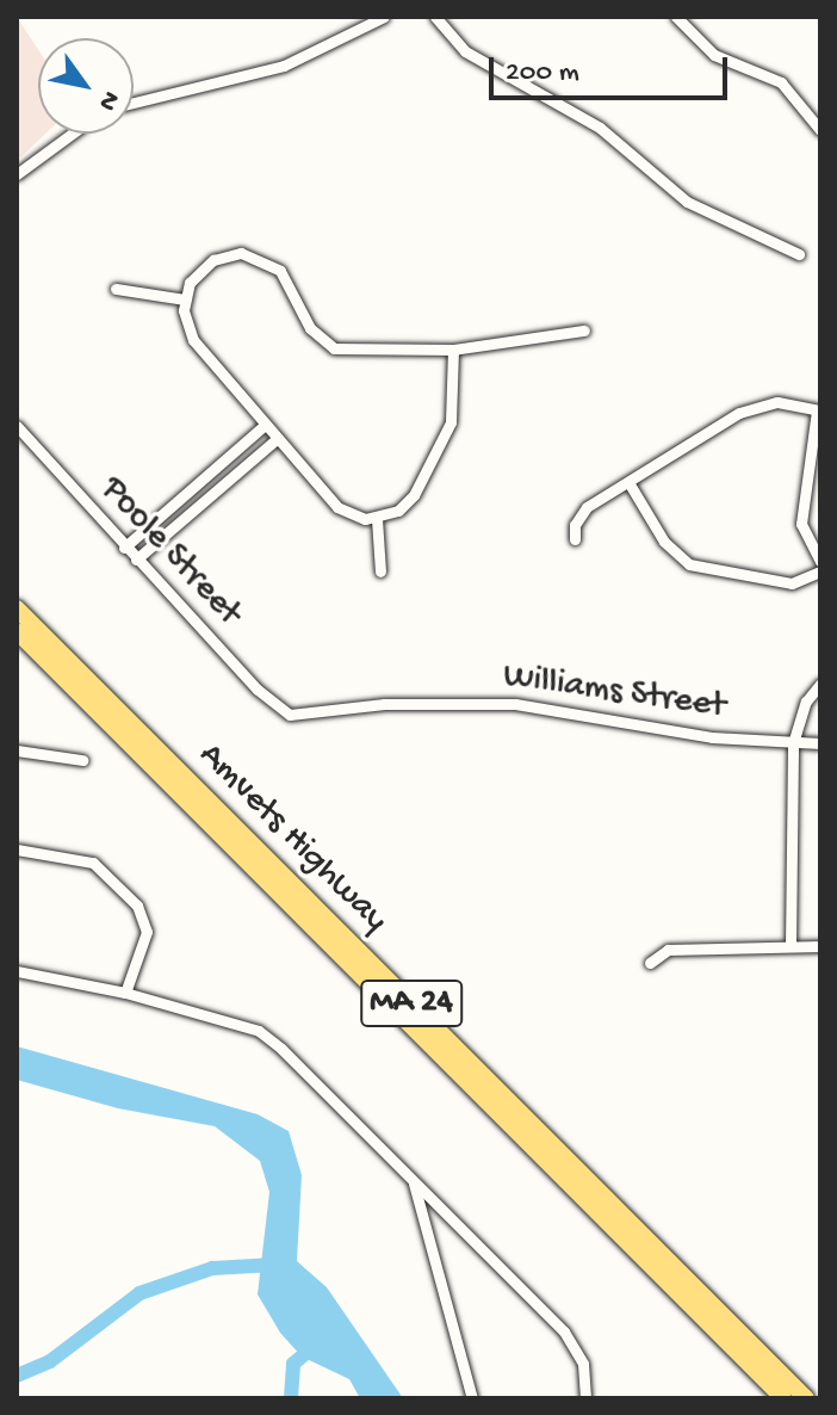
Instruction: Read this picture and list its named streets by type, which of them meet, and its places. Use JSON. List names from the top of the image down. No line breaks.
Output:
{"streets":{"highway":["Amvets Highway","MA 24"],"street":["Poole Street","Williams Street"]},"crossings":[["Poole Street","Williams Street"]],"scale_bar":"200 m","north":"bottom right"}
